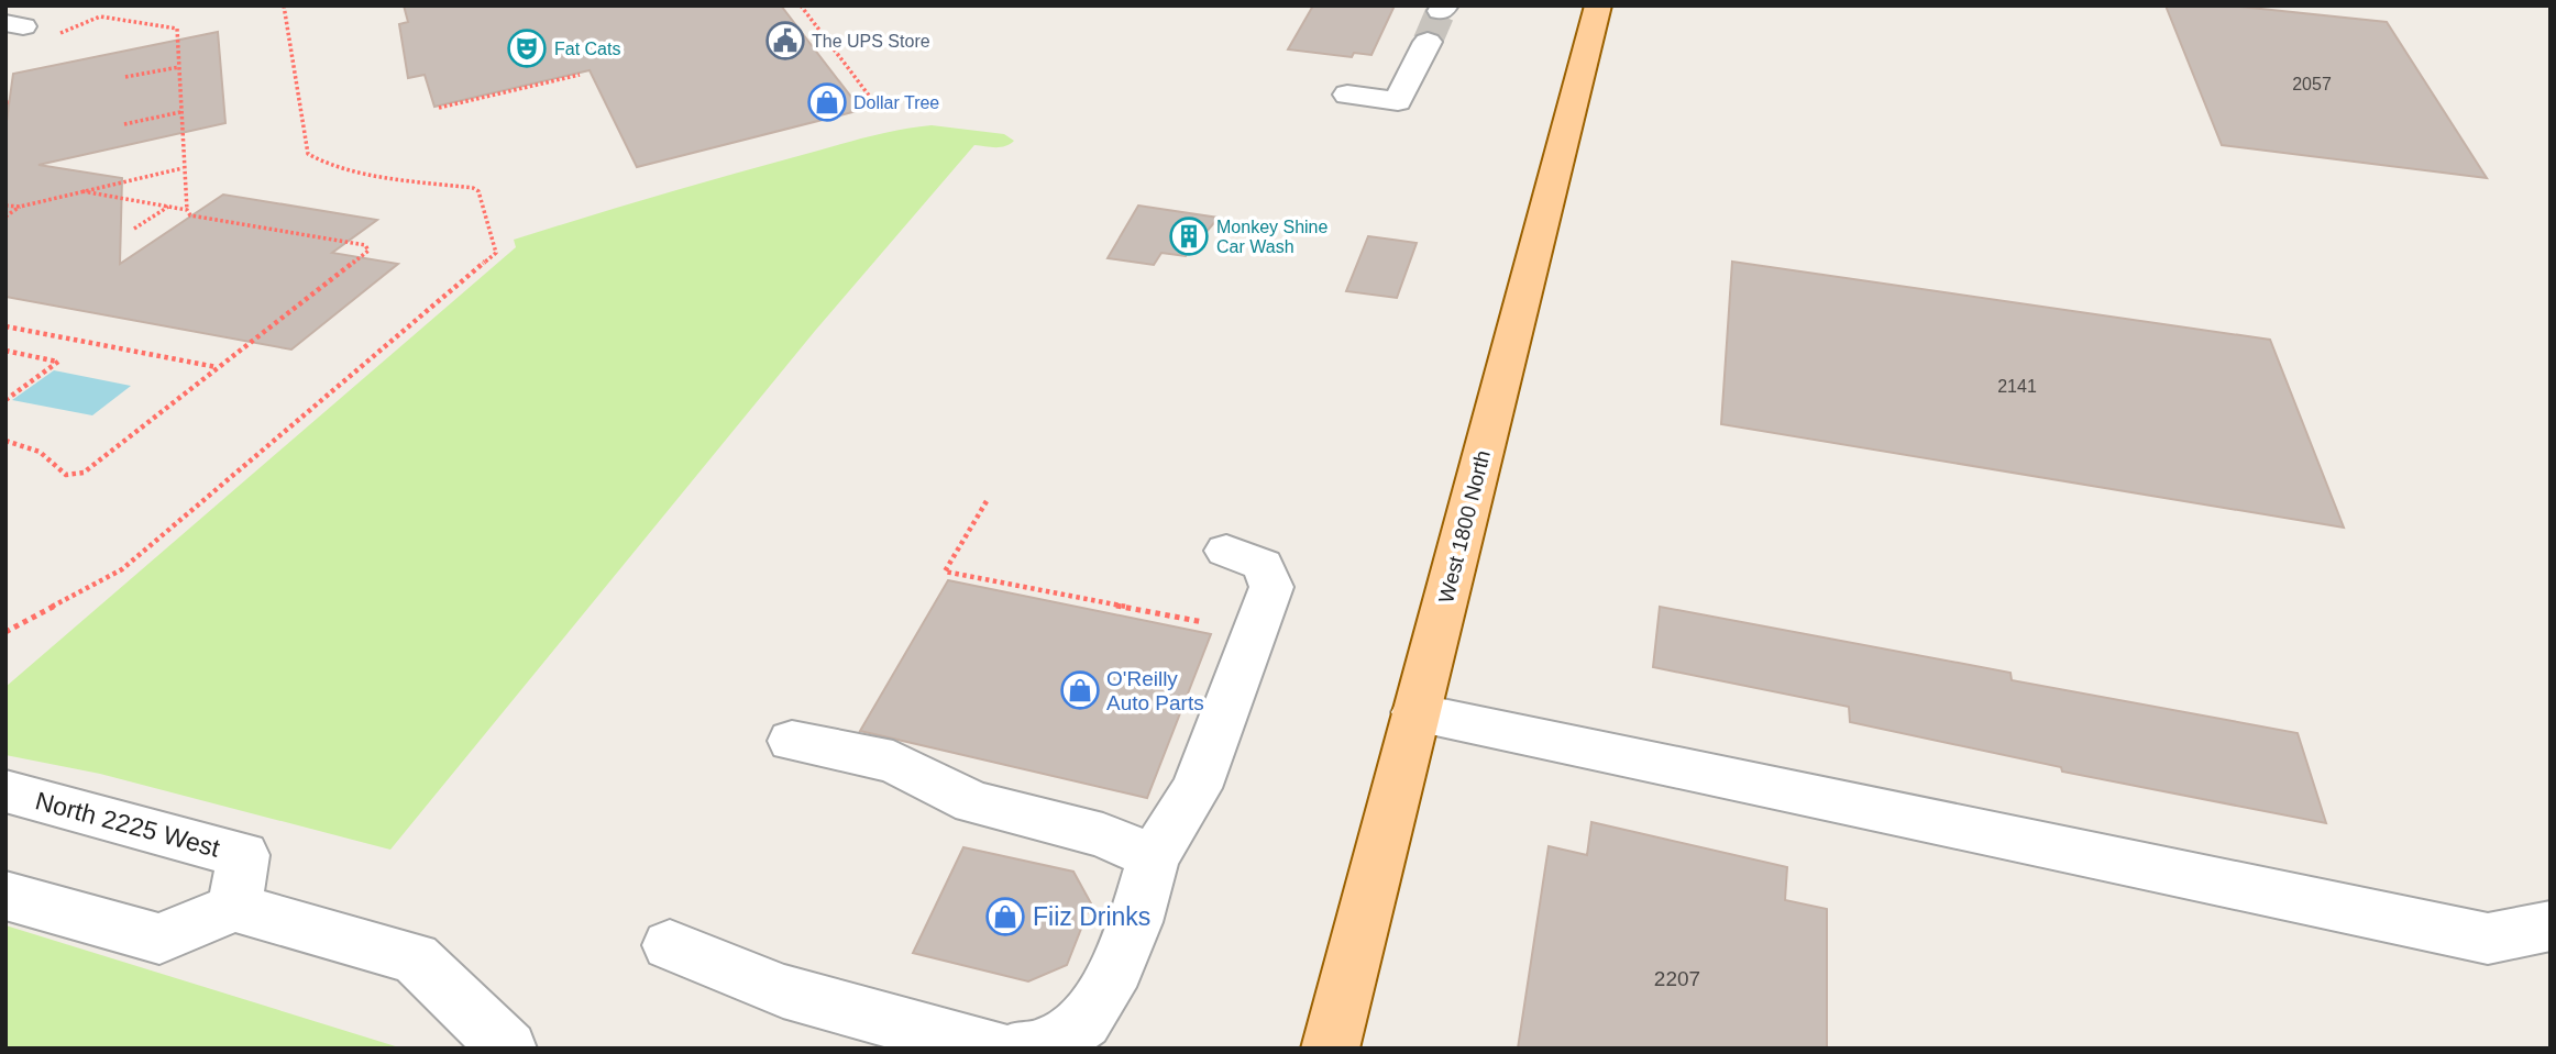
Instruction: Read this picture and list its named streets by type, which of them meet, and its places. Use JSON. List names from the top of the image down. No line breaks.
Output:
{"streets":{"main road":["West 1800 North"],"street":["North 2225 West"]},"places":{"public building":["The UPS Store"],"theatre":["Fat Cats"],"shop":["Dollar Tree","O'Reilly Auto Parts","Fiiz Drinks"],"building":["Monkey Shine Car Wash"]},"house_numbers":["2057","2141","2207"]}
